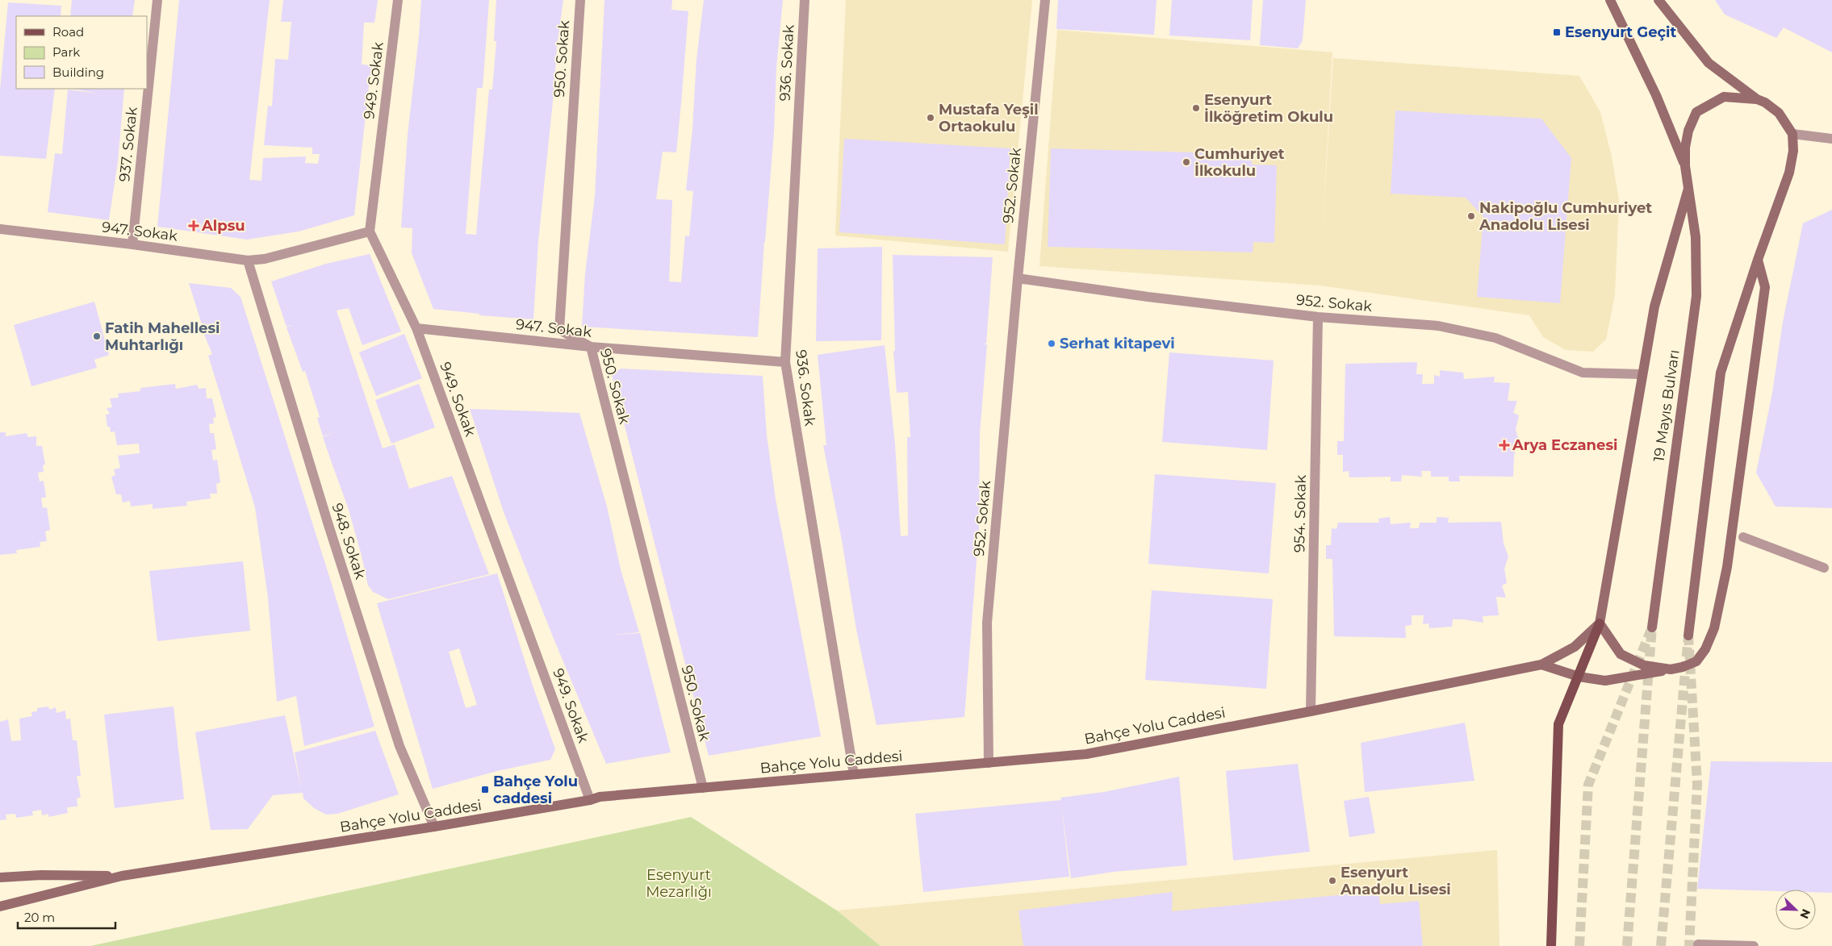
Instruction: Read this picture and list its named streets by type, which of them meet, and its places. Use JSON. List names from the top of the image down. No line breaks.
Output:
{"streets":{"main road":["19 Mayıs Bulvarı","Bahçe Yolu Caddesi"],"street":["950. Sokak","936. Sokak","949. Sokak","937. Sokak","952. Sokak","947. Sokak","954. Sokak","948. Sokak"]},"crossings":[["950. Sokak","947. Sokak"],["950. Sokak","Bahçe Yolu Caddesi"],["936. Sokak","947. Sokak"],["936. Sokak","Bahçe Yolu Caddesi"],["949. Sokak","947. Sokak"],["949. Sokak","Bahçe Yolu Caddesi"],["937. Sokak","947. Sokak"],["952. Sokak","954. Sokak"],["952. Sokak","Bahçe Yolu Caddesi"],["947. Sokak","948. Sokak"],["954. Sokak","Bahçe Yolu Caddesi"],["948. Sokak","Bahçe Yolu Caddesi"]],"parks":["Esenyurt Mezarlığı"],"places":{"transit":["Esenyurt Geçit","Bahçe Yolu caddesi"],"other":["Esenyurt İlköğretim Okulu","Mustafa Yeşil Ortaokulu","Cumhuriyet İlkokulu","Nakipoğlu Cumhuriyet Anadolu Lisesi","Fatih Mahellesi Muhtarlığı","Serhat kitapevi","Esenyurt Anadolu Lisesi"],"health":["Alpsu","Arya Eczanesi"]},"legend":["Road","Park","Building"],"scale_bar":"20 m","north":"bottom right"}
